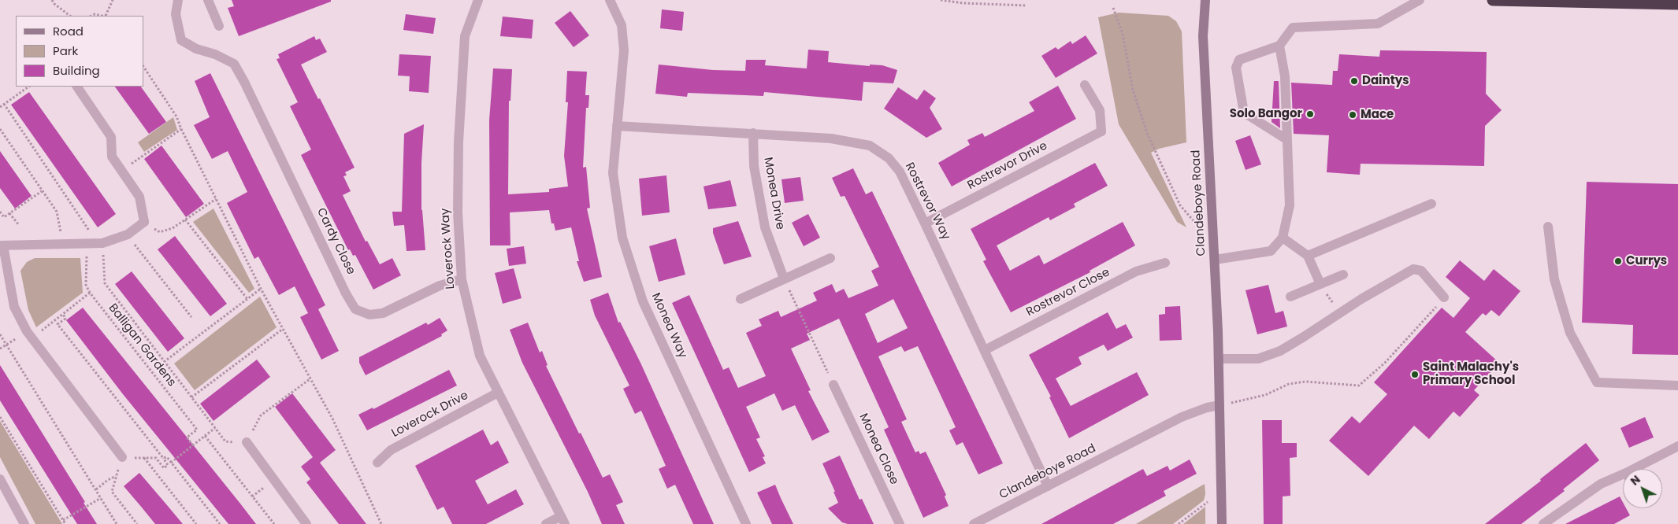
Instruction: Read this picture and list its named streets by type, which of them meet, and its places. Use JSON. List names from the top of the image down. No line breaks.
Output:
{"streets":{"street":["Rostrevor Drive","Monea Drive","Rostrevor Way","Clandeboye Road","Cardy Close","Loverock Way","Rostrevor Close","Monea Way","Loverock Drive","Monea Close"],"path":["Balligan Gardens"]},"crossings":[["Rostrevor Drive","Rostrevor Way"],["Monea Drive","Rostrevor Way"],["Rostrevor Way","Clandeboye Road"],["Rostrevor Way","Rostrevor Close"],["Rostrevor Way","Monea Way"],["Cardy Close","Loverock Way"],["Loverock Way","Loverock Drive"]],"places":["Daintys","Solo Bangor","Mace","Currys","Saint Malachy's Primary School"],"legend":["Road","Park","Building"],"north":"top left"}
